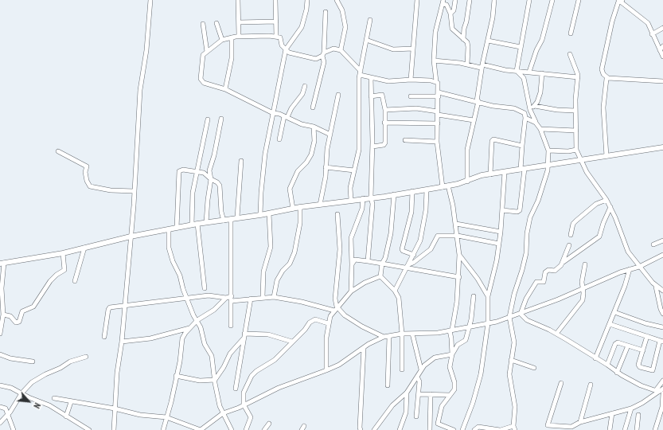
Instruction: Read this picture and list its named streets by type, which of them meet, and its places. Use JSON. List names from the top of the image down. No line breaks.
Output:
{"north":"bottom right"}
